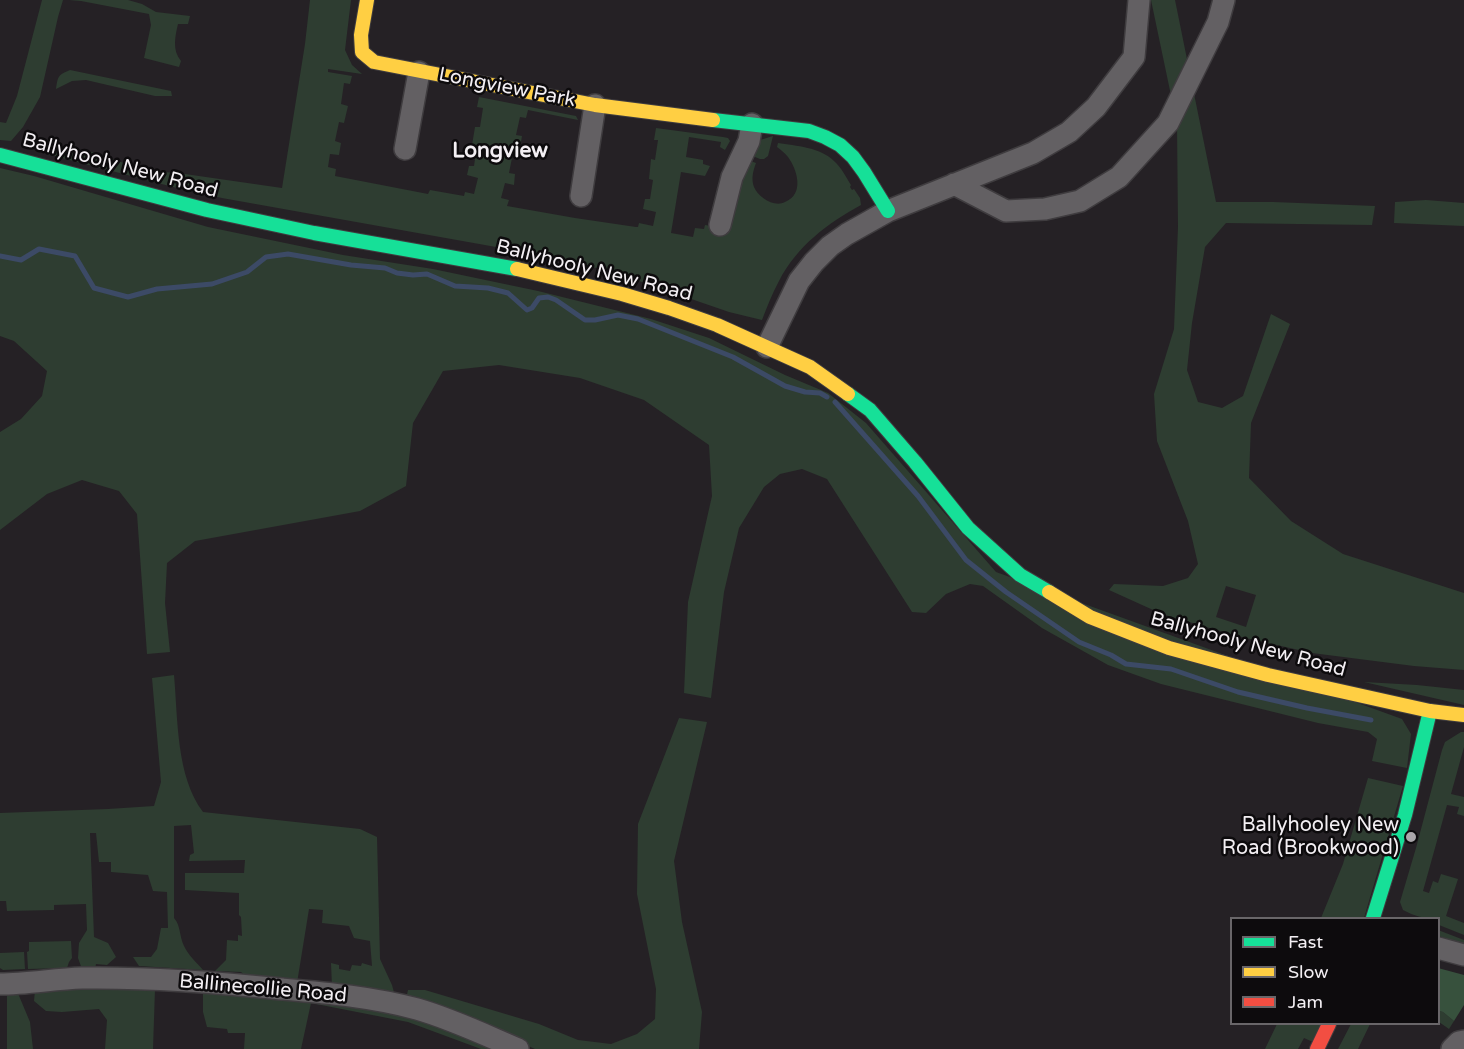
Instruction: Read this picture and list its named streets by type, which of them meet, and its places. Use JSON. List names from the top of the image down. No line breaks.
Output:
{"streets":{"main road":["Longview Park","Ballyhooly New Road"],"street":["Ballinecollie Road"]},"districts":["Longview"],"places":["Ballyhooley New Road (Brookwood)"],"legend":["Fast","Slow","Jam"]}
